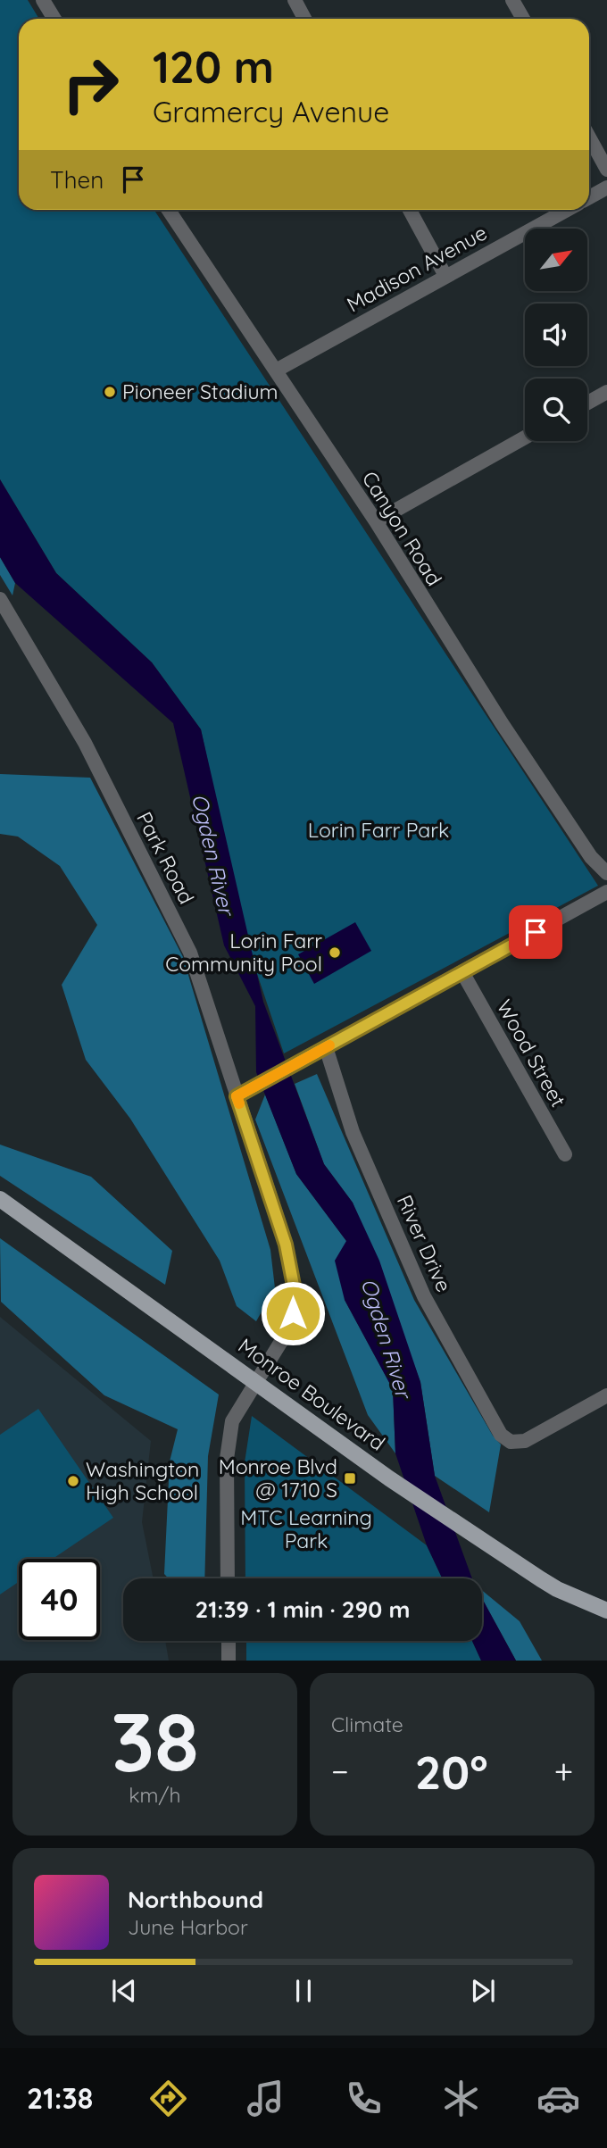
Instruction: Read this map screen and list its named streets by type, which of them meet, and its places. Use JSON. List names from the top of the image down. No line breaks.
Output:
{"streets":{"main road":["Monroe Boulevard"],"street":["Madison Avenue","Canyon Road","Park Road","Wood Street","River Drive"]},"crossings":[["Madison Avenue","Canyon Road"],["Park Road","Monroe Boulevard"]],"water":["Ogden River"],"parks":["Lorin Farr Park","MTC Learning Park"],"places":{"other":["Pioneer Stadium","Lorin Farr Community Pool","Washington High School"],"transit":["Monroe Blvd @ 1710 S"]},"north":"top right","page":{"turn":["120 m","Gramercy Avenue"],"then":"Then","limit":"40","trip":"21:39 · 1 min · 290 m","tile":[["38","km/h"],"Climate"],"heat":["−","20°","+"],"song":["Northbound","June Harbor"],"tabs":"21:38"}}
